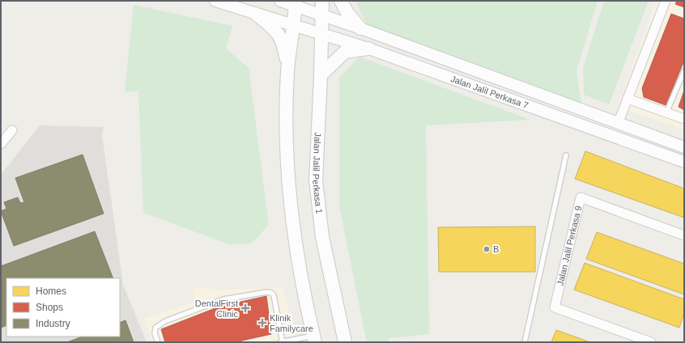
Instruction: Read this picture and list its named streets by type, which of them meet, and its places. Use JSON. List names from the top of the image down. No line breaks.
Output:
{"streets":{"main road":["Jalan Jalil Perkasa 1"],"street":["Jalan Jalil Perkasa 7","Jalan Jalil Perkasa 9"]},"crossings":[["Jalan Jalil Perkasa 7","Jalan Jalil Perkasa 1"]],"places":{"other":["B"],"health":["DentalFirst Clinic","Klinik Familycare"]},"legend":["Homes","Shops","Industry"]}
